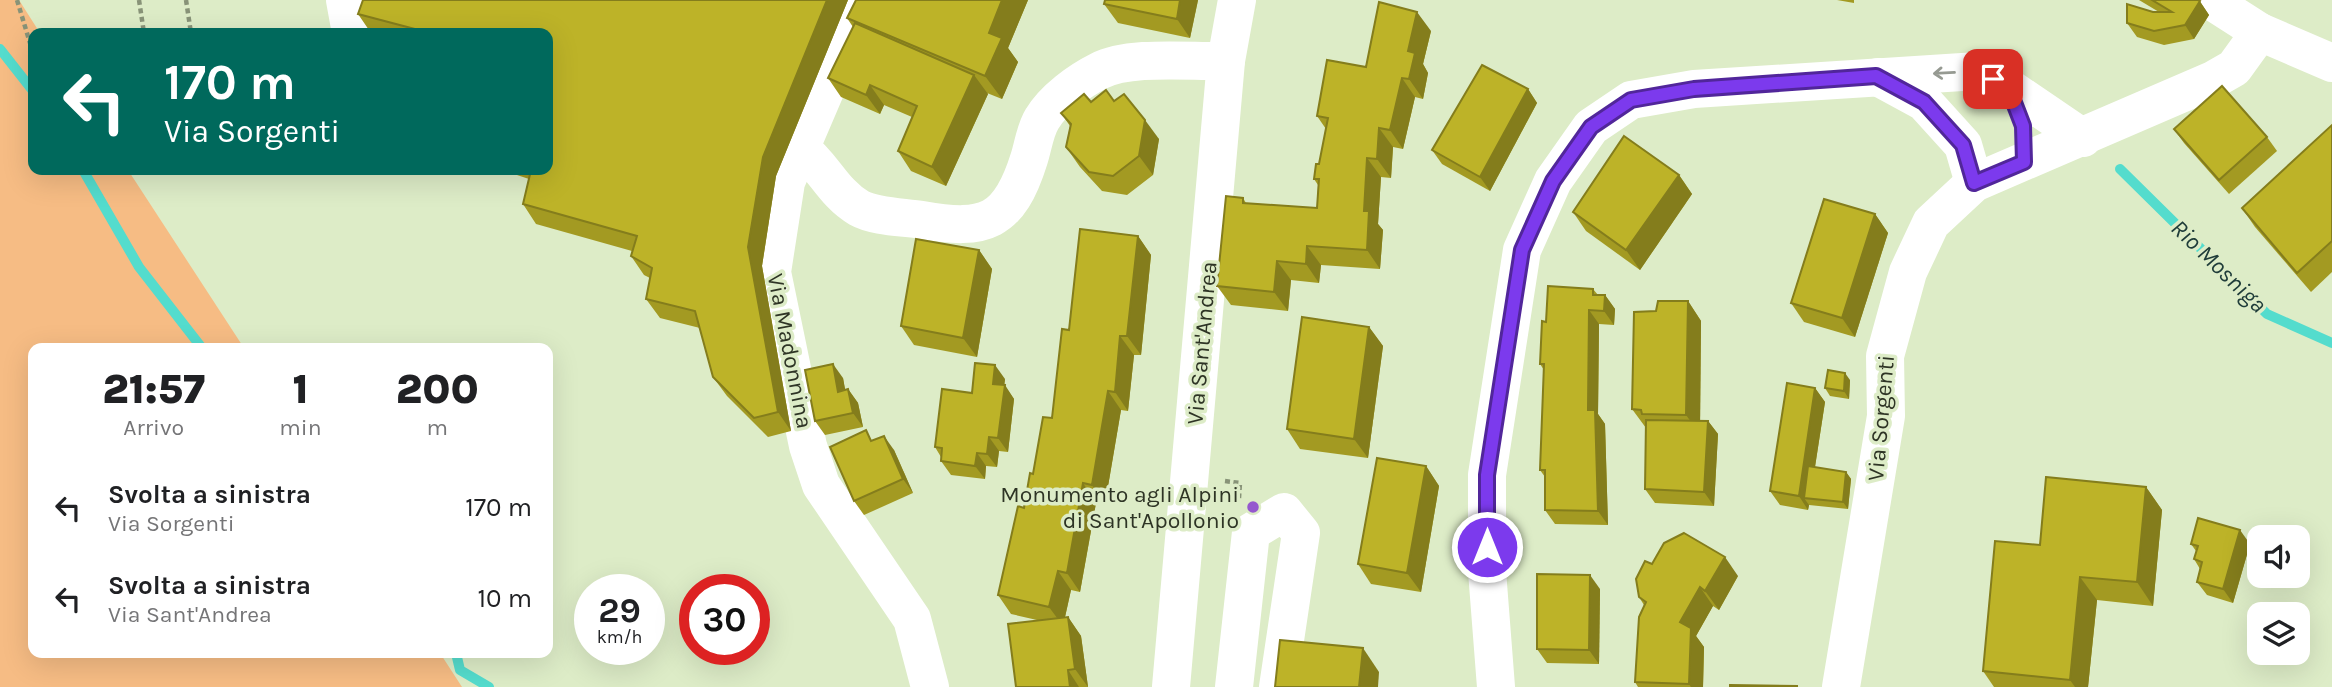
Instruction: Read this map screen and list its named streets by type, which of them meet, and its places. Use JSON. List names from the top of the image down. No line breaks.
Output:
{"streets":{"street":["Via Sant'Andrea","Via Madonnina","Via Sorgenti"]},"water":["Rio Mosniga"],"places":["Monumento agli Alpini di Sant'Apollonio"],"page":{"turn":["170 m","Via Sorgenti"],"eta":["21:57","Arrivo","1","min","200","m"],"list":[{"name":"Svolta a sinistra","note":"Via Sorgenti","value":"170 m"},{"name":"Svolta a sinistra","note":"Via Sant'Andrea","value":"10 m"}],"speed":"29 km/h","limit":"30"}}
